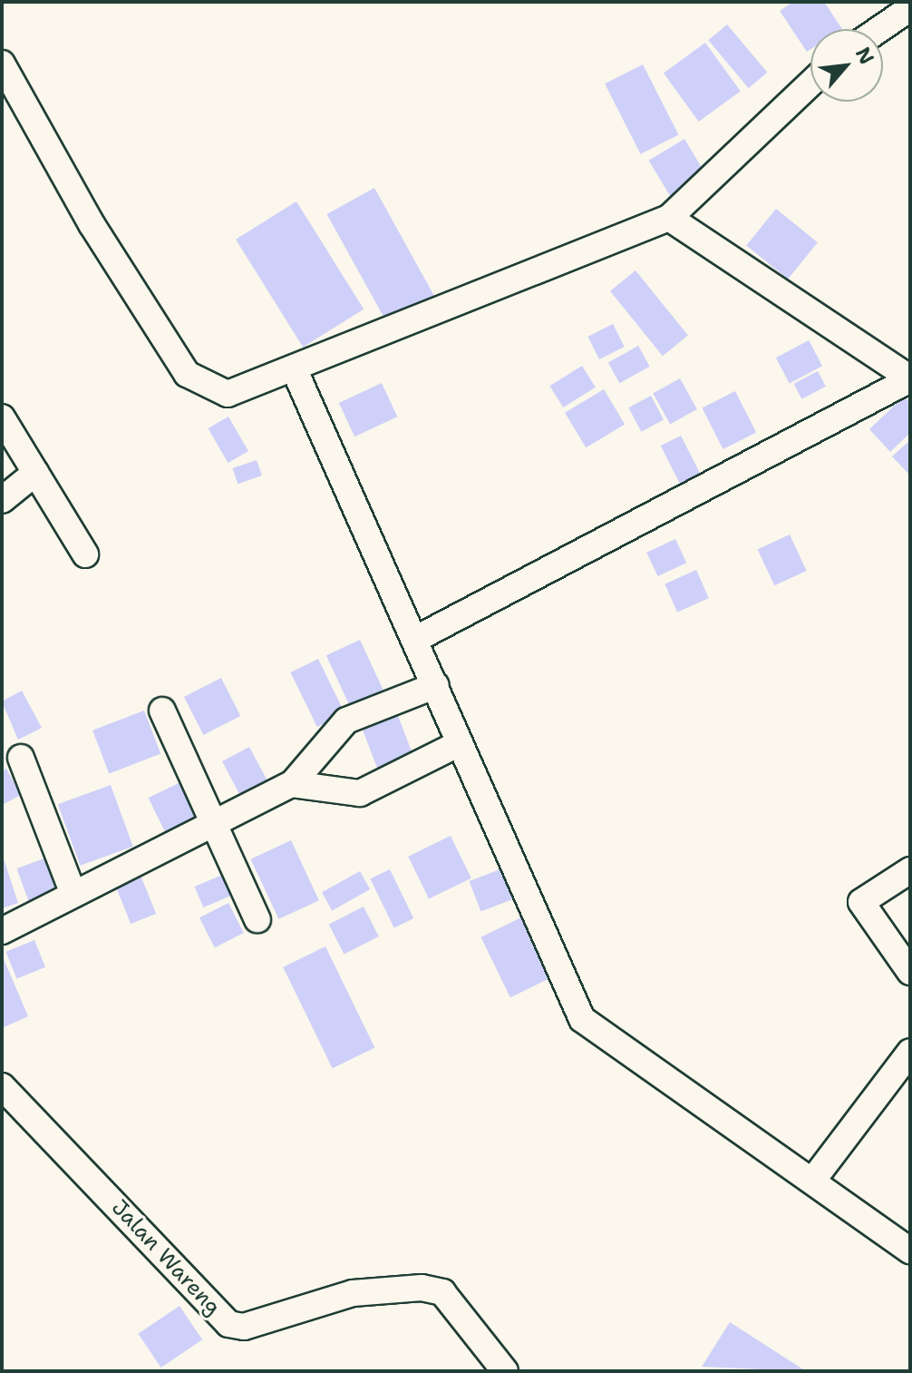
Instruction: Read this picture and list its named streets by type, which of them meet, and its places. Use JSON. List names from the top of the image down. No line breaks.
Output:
{"streets":{"street":["Jalan Wareng"]},"north":"top right"}
